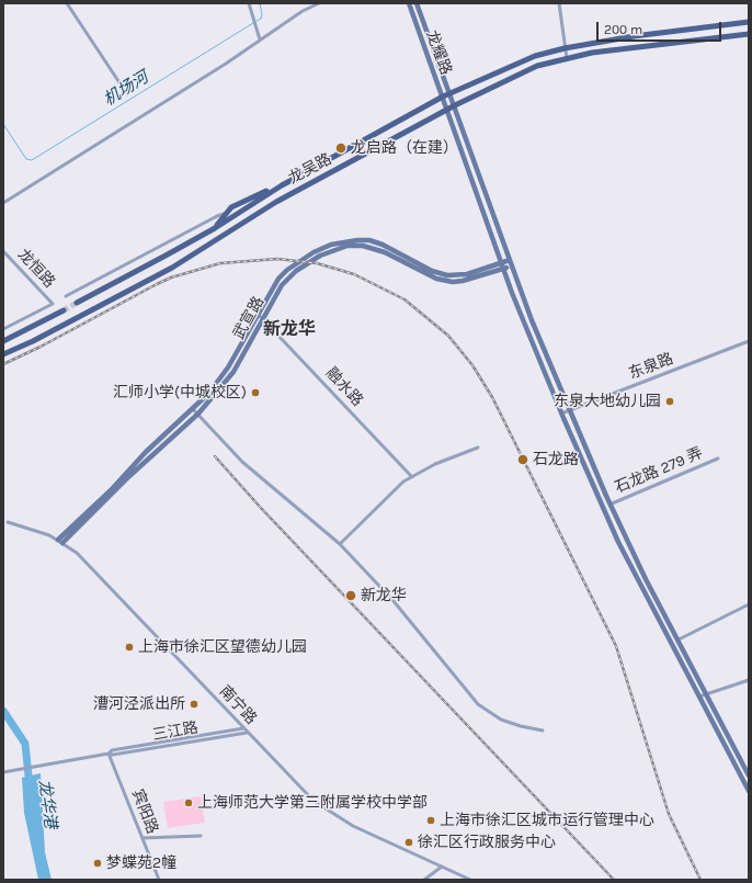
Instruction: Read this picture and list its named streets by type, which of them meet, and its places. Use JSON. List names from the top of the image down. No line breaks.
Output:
{"streets":{"main road":["龙耀路","龙吴路","武宣路"],"street":["龙恒路","东泉路","融水路","石龙路 279 弄","南宁路","三江路","宾阳路"]},"crossings":[["龙耀路","龙吴路"],["武宣路","融水路"],["武宣路","南宁路"],["南宁路","三江路"],["三江路","宾阳路"]],"districts":["新龙华"],"water":["机场河","龙华港"],"places":["龙启路（在建）","汇师小学(中城校区)","东泉大地幼儿园","石龙路","新龙华","上海市徐汇区望德幼儿园","漕河泾派出所","上海师范大学第三附属学校中学部","上海市徐汇区城市运行管理中心","徐汇区行政服务中心","梦蝶苑2幢"],"scale_bar":"200 m"}
